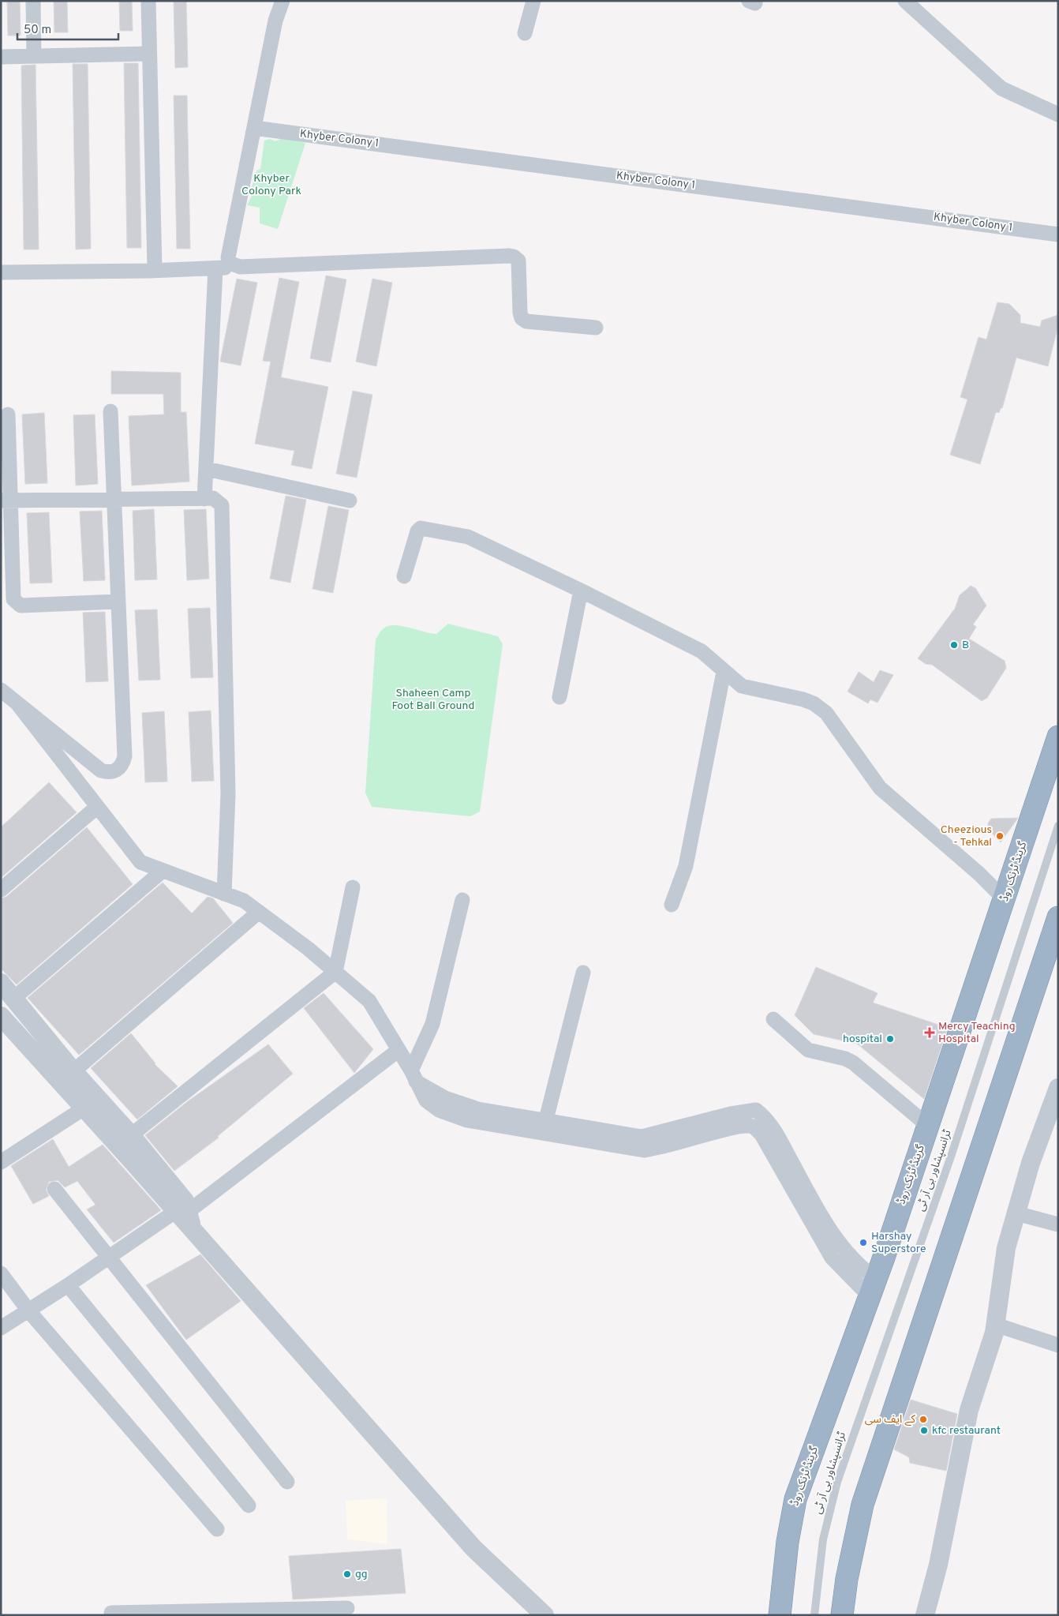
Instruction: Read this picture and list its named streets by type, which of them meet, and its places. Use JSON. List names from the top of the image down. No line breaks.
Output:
{"streets":{"highway":["گرینڈ ٹرنک روڈ"],"street":["Khyber Colony 1"],"lane":["ٹرانسپشاور بی آر ٹی"]},"parks":["Khyber Colony Park","Shaheen Camp Foot Ball Ground"],"places":{"other":["B","Cheezious - Tehkal","hospital","Harshay Superstore","کے ایف سی","kfc restaurant","gg"],"health":["Mercy Teaching Hospital"]},"scale_bar":"50 m"}
